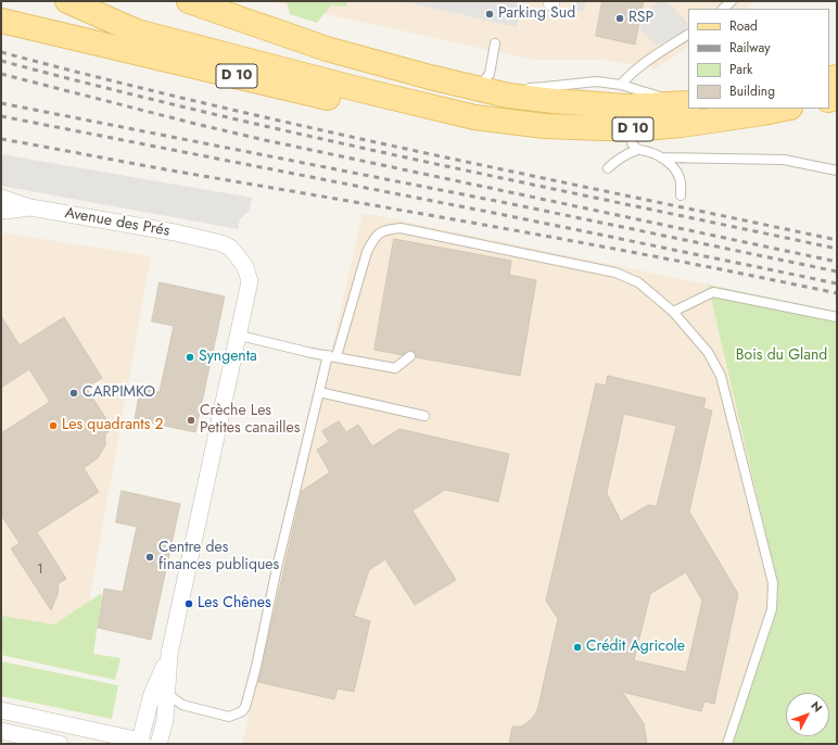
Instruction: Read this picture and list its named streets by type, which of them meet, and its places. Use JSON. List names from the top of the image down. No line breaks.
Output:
{"streets":{"main road":["D 10"],"street":["Avenue des Prés"]},"parks":["Bois du Gland"],"places":["Parking Sud","RSP","Syngenta","CARPIMKO","Crèche Les Petites canailles","Les quadrants 2","Centre des finances publiques","Les Chênes","Crédit Agricole"],"house_numbers":["1"],"legend":["Road","Railway","Park","Building"],"north":"top right"}
